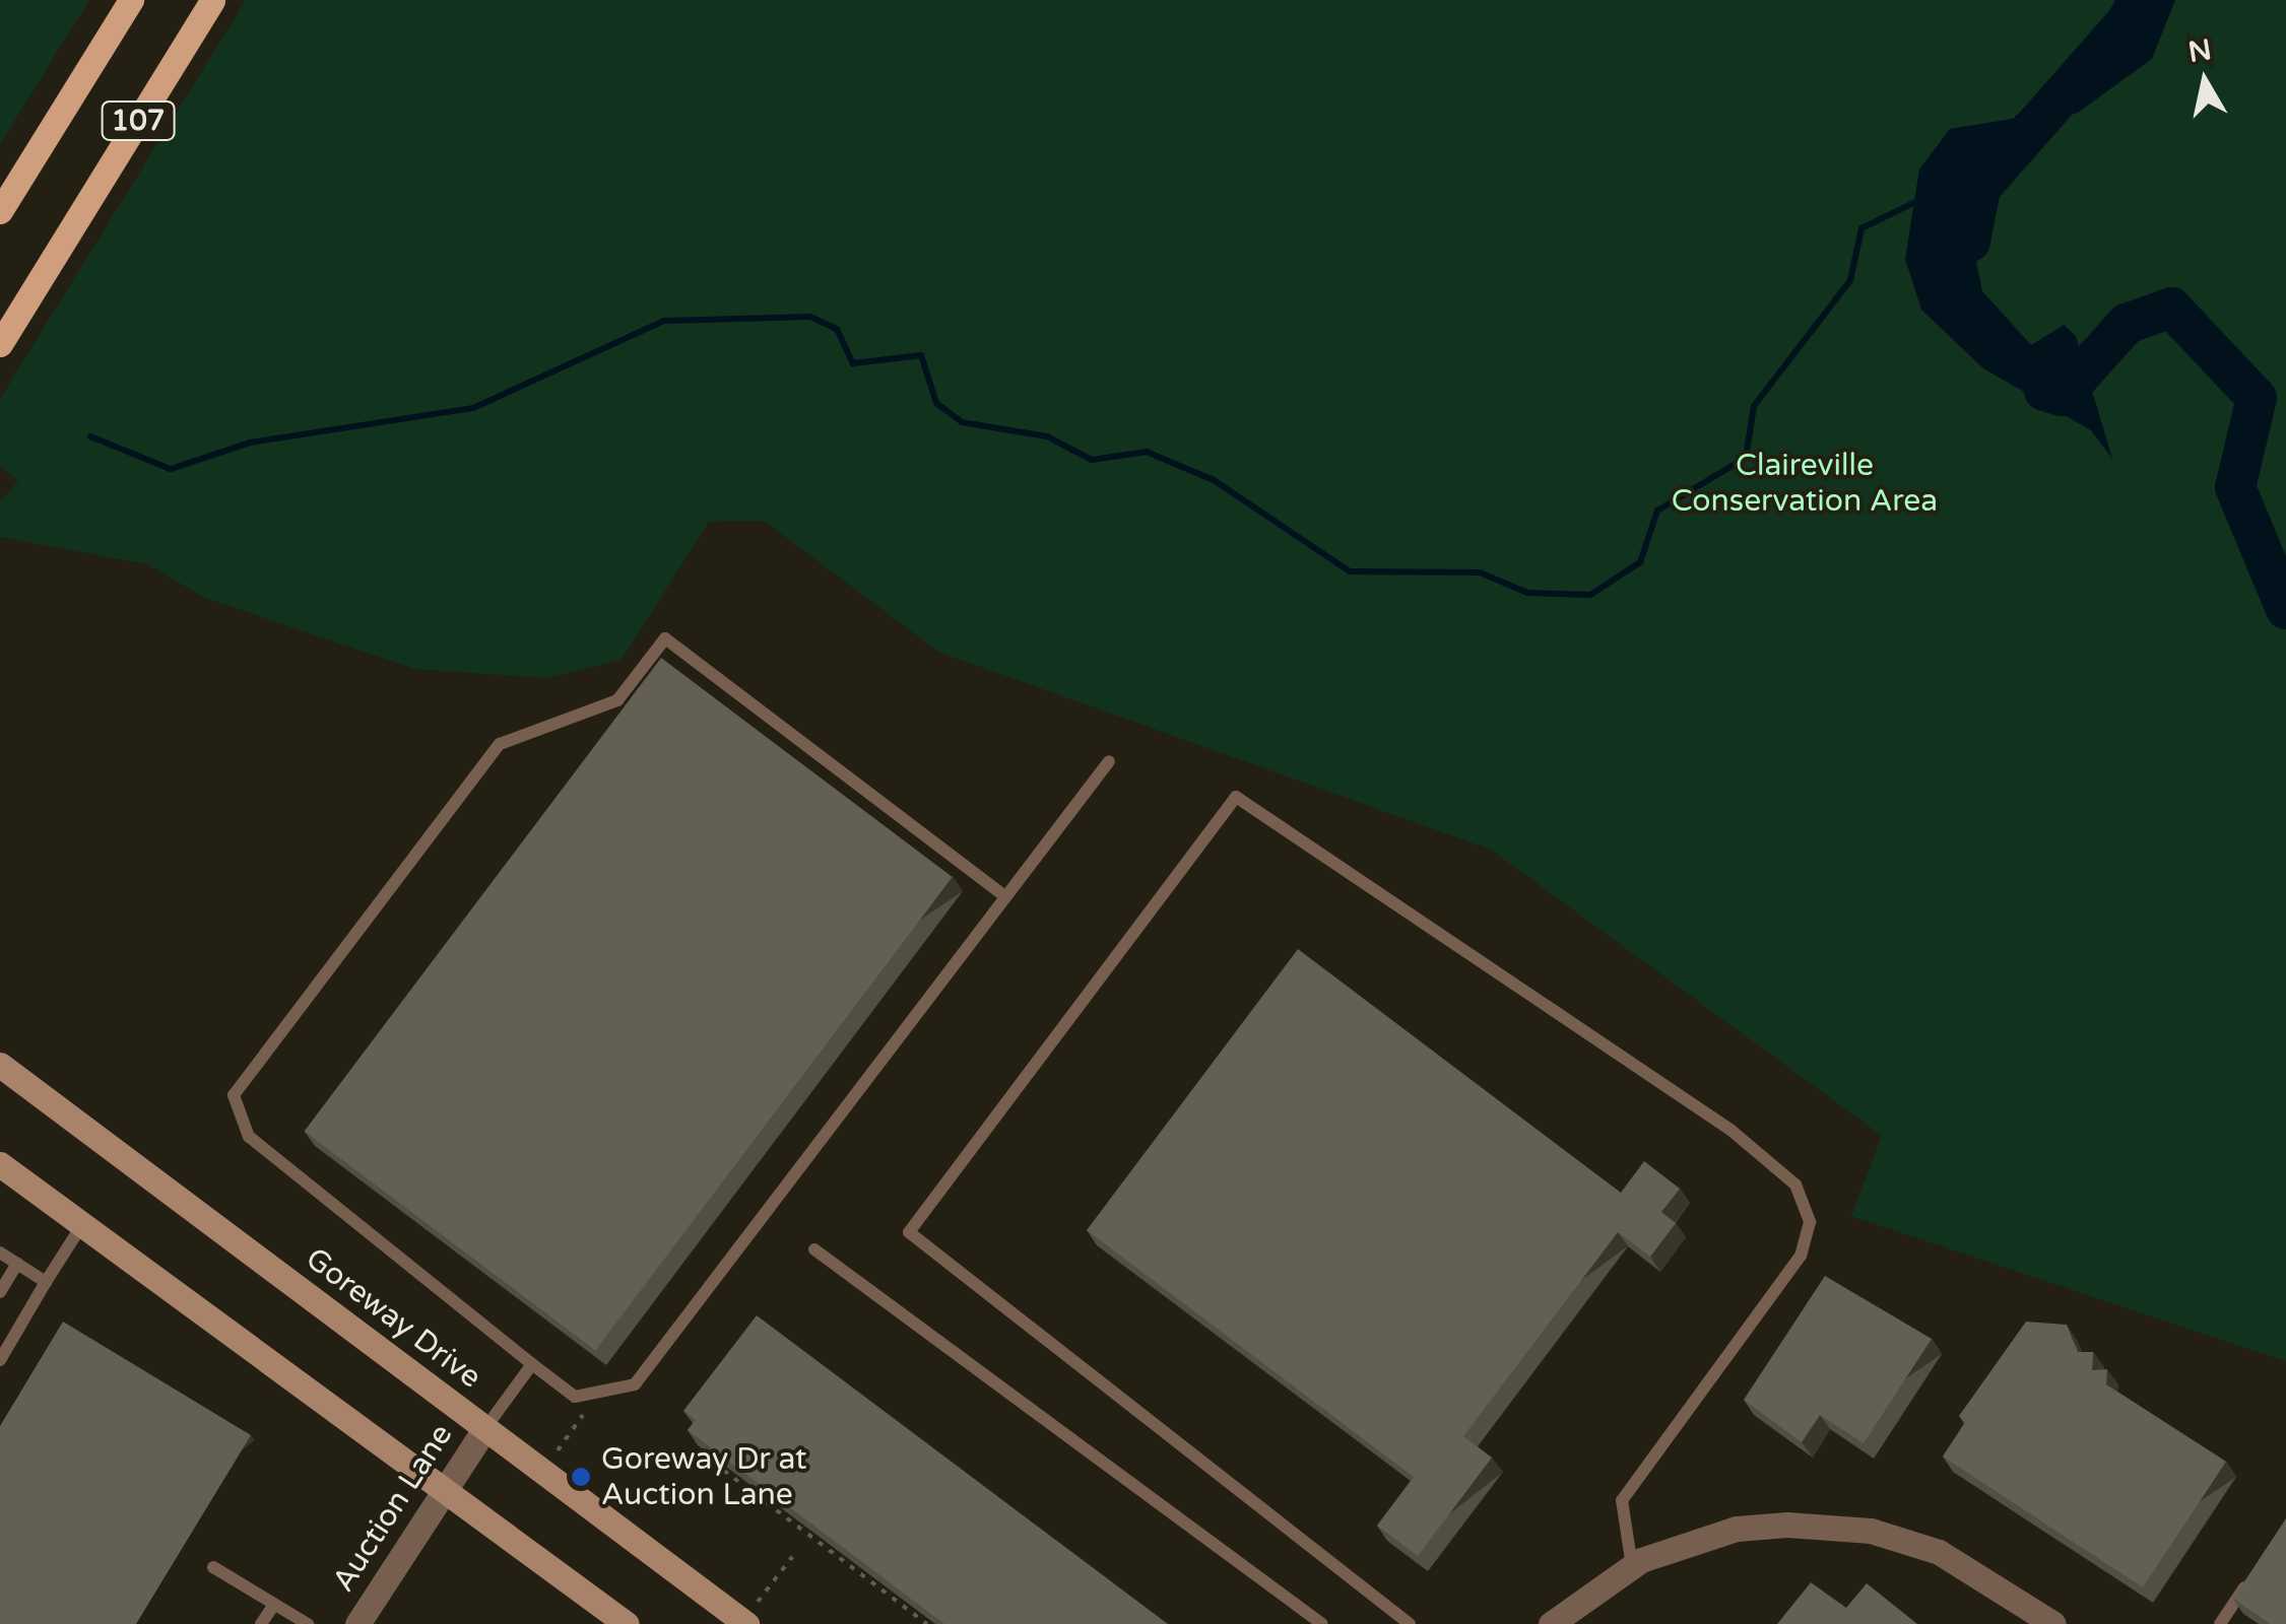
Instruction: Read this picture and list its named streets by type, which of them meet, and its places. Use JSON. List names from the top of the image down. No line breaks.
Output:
{"streets":{"main road":["107","Goreway Drive"],"street":["Auction Lane"]},"crossings":[["Goreway Drive","Auction Lane"]],"parks":["Claireville Conservation Area"],"places":["Goreway Dr at Auction Lane"],"north":"top"}
